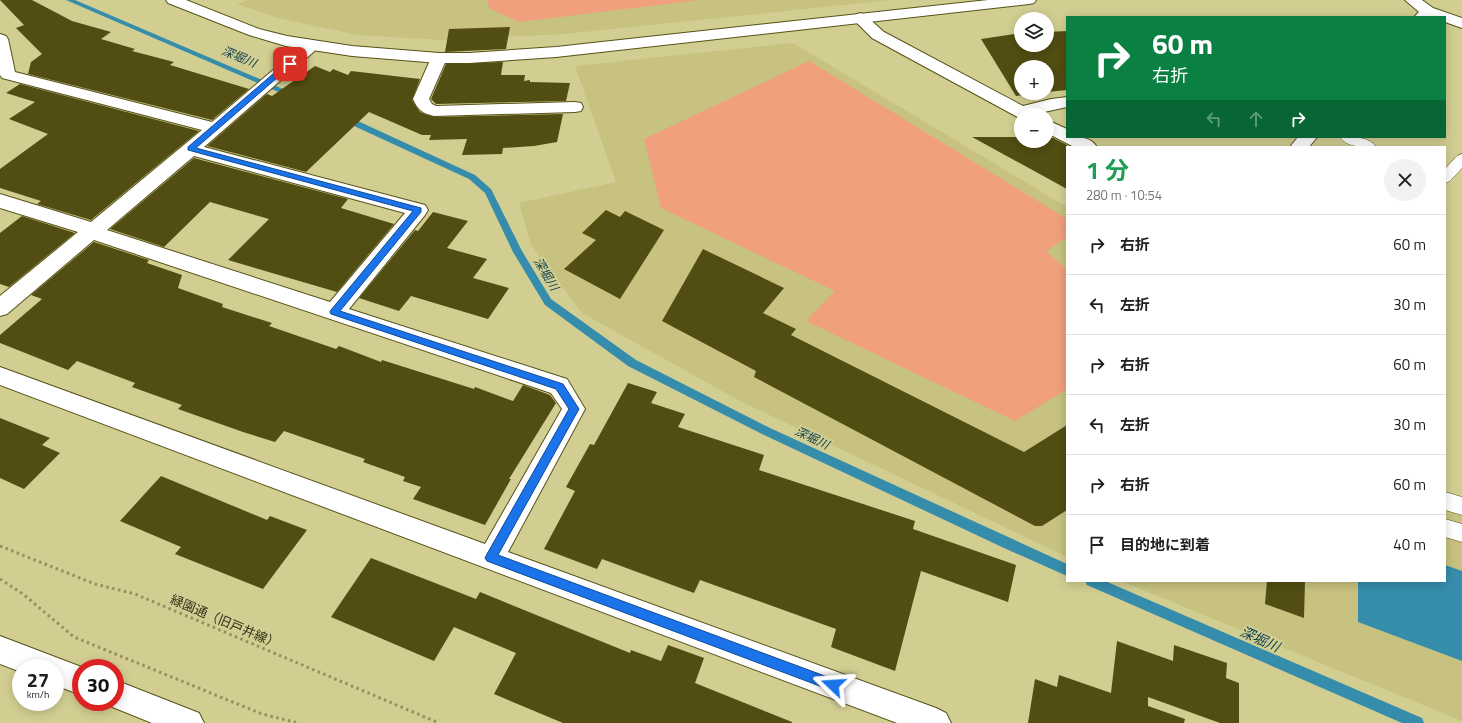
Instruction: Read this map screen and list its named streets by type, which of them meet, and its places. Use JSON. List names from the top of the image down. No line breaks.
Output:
{"streets":{"path":["緑園通（旧戸井線）"]},"water":["深堀川"],"page":{"map_buttons":["+","−"],"turn":["60 m","右折"],"heading":["1 分","280 m · 10:54"],"list":[{"name":"右折","value":"60 m"},{"name":"左折","value":"30 m"},{"name":"右折","value":"60 m"},{"name":"左折","value":"30 m"},{"name":"右折","value":"60 m"},{"name":"目的地に到着","value":"40 m"}],"speed":"27 km/h","limit":"30"}}
